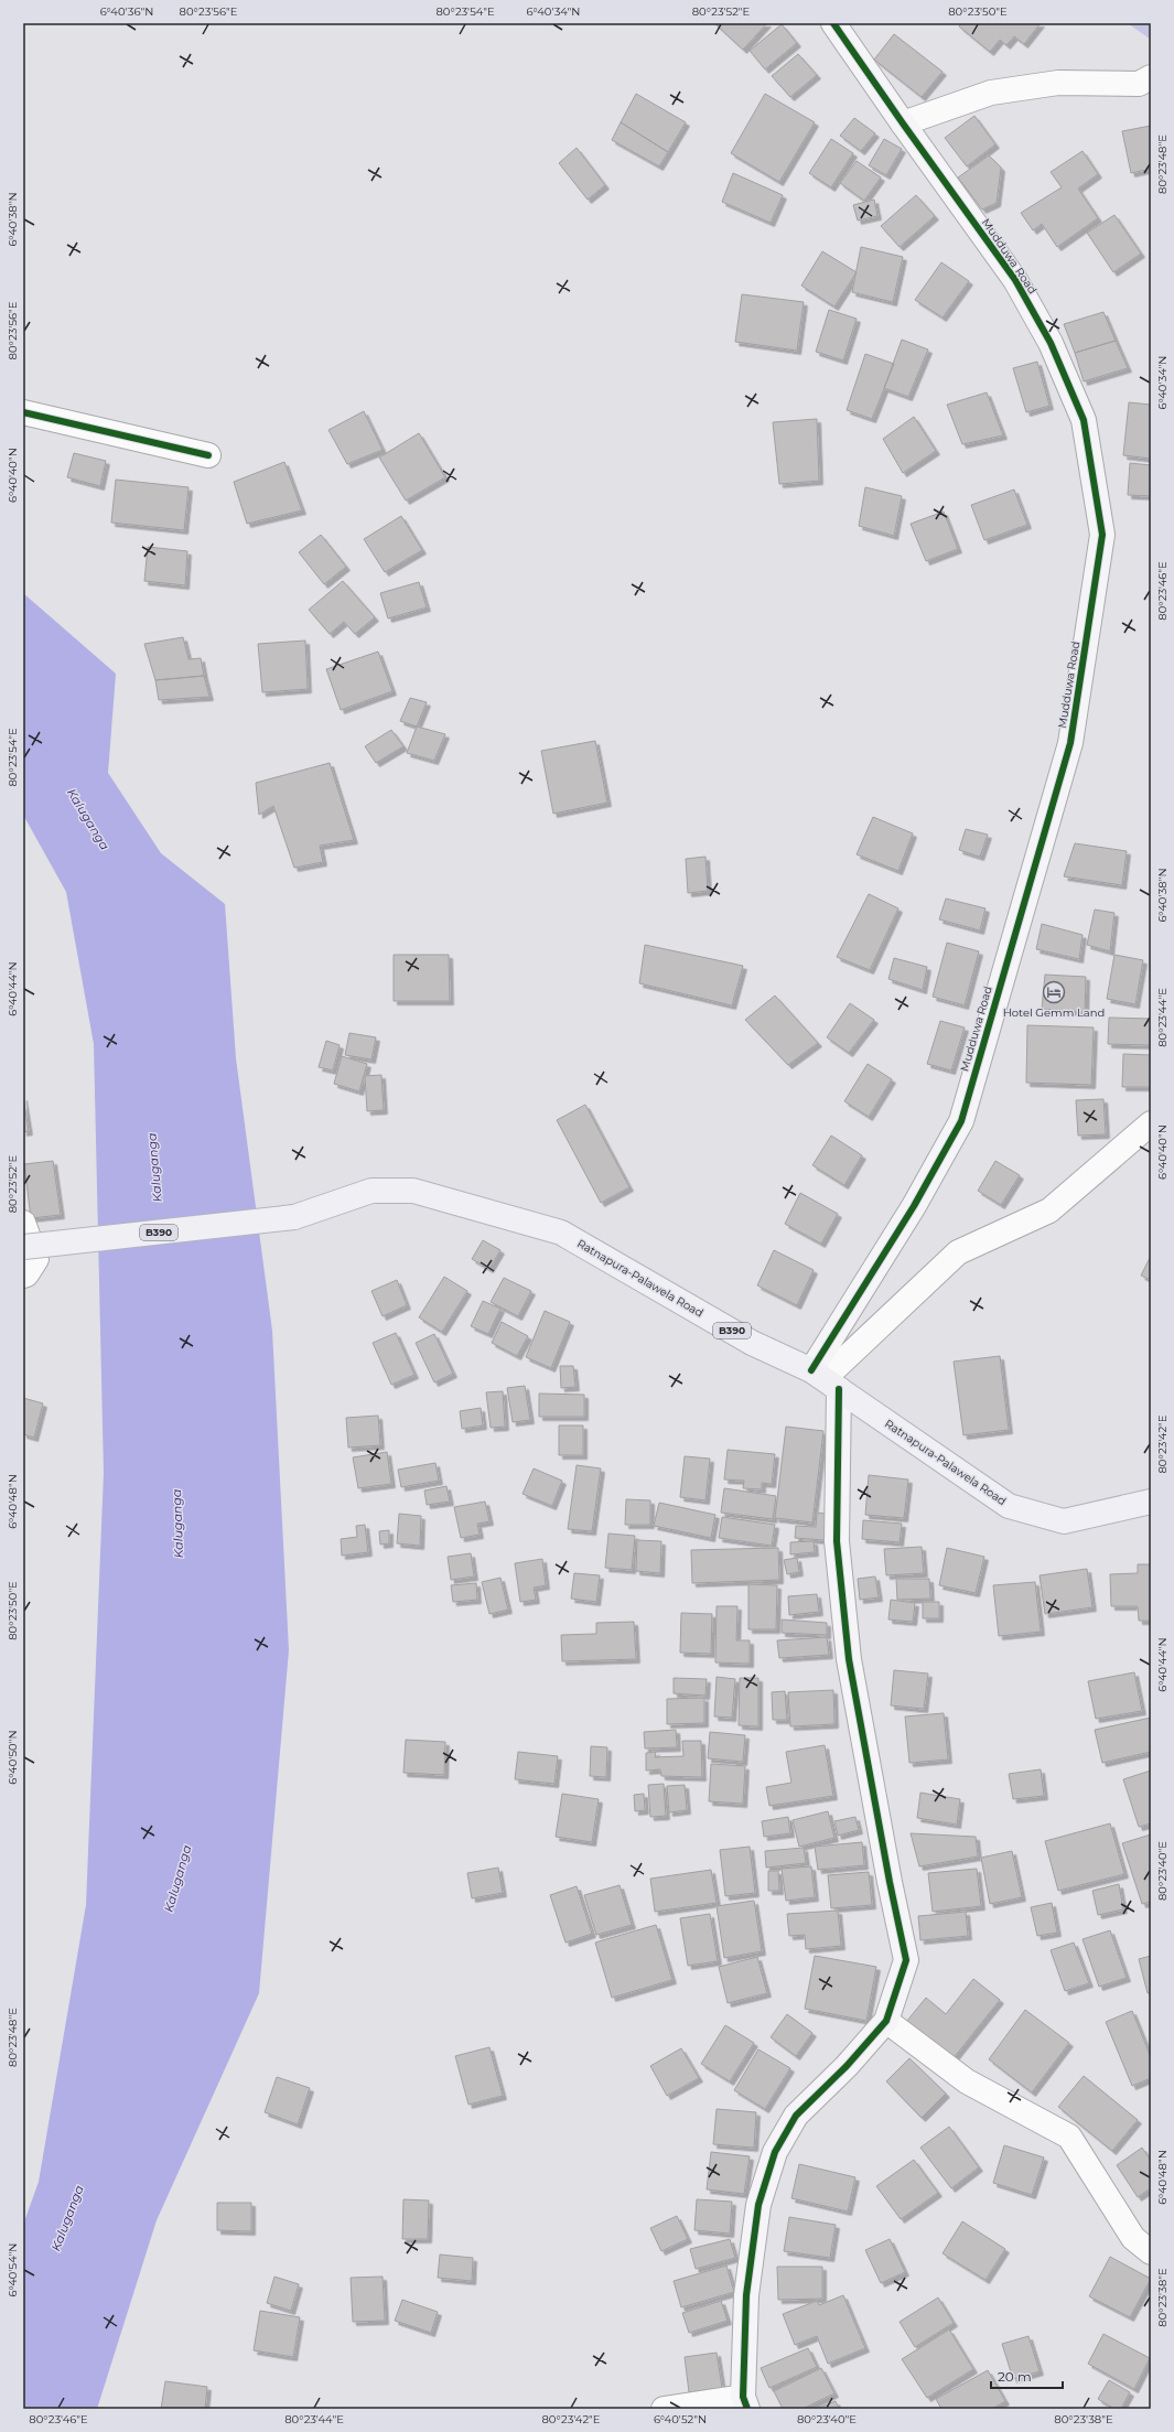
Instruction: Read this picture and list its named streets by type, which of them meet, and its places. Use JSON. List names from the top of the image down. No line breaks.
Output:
{"streets":{"main road":["B390","Ratnapura-Palawela Road"],"street":["Mudduwa Road"]},"crossings":[["Mudduwa Road","Ratnapura-Palawela Road"]],"water":["Kaluganga"],"places":{"hotel":["Hotel Gemm Land"]},"scale_bar":"20 m","coordinates":["6°40'36\"N","80°23'56\"E","80°23'54\"E","6°40'34\"N","80°23'52\"E","80°23'50\"E","80°23'48\"E","6°40'38\"N","6°40'40\"N","80°23'46\"E","6°40'44\"N","80°23'44\"E","80°23'42\"E","6°40'48\"N","6°40'50\"N","80°23'40\"E","6°40'54\"N","80°23'38\"E","6°40'52\"N"]}
